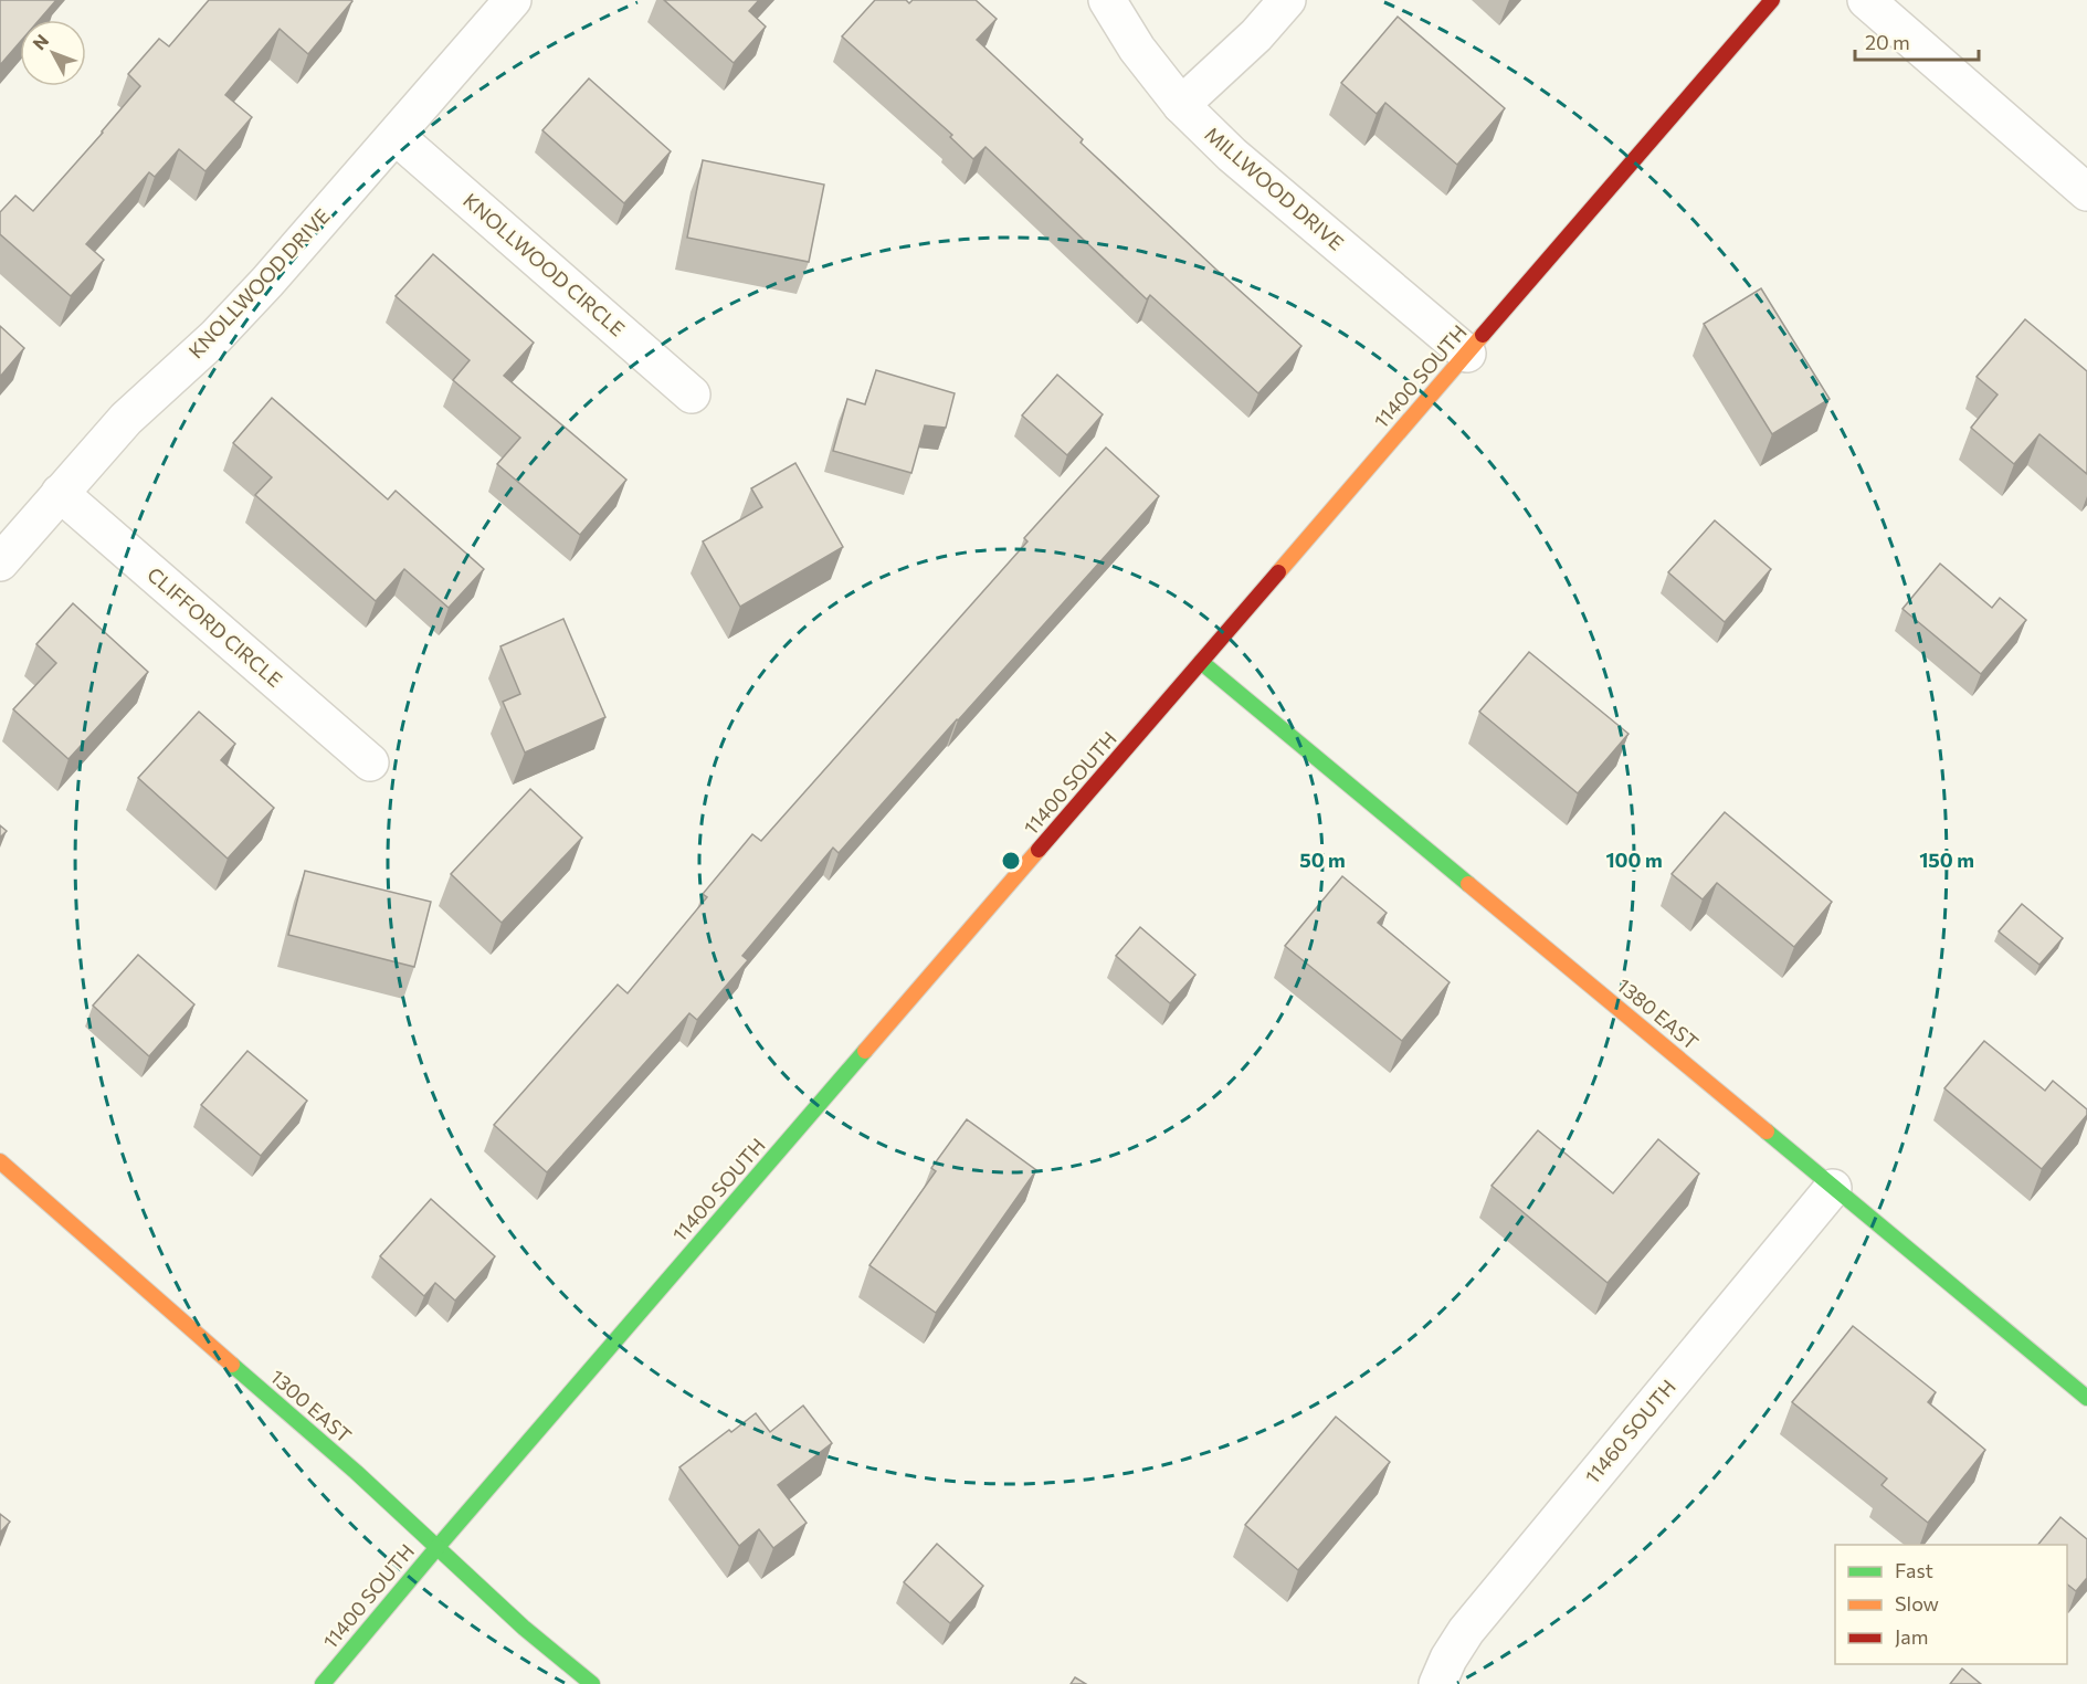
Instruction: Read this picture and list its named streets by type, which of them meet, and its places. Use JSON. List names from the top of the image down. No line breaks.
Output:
{"streets":{"main road":["11400 SOUTH","1380 EAST","1300 EAST"],"street":["MILLWOOD DRIVE","KNOLLWOOD CIRCLE","KNOLLWOOD DRIVE","CLIFFORD CIRCLE","11460 SOUTH"]},"crossings":[["MILLWOOD DRIVE","11400 SOUTH"],["KNOLLWOOD CIRCLE","KNOLLWOOD DRIVE"],["KNOLLWOOD DRIVE","CLIFFORD CIRCLE"],["11400 SOUTH","1380 EAST"],["11400 SOUTH","1300 EAST"],["1380 EAST","11460 SOUTH"]],"legend":["Fast","Slow","Jam"],"scale_bar":"20 m","north":"top left","rings":["50 m","100 m","150 m"]}
